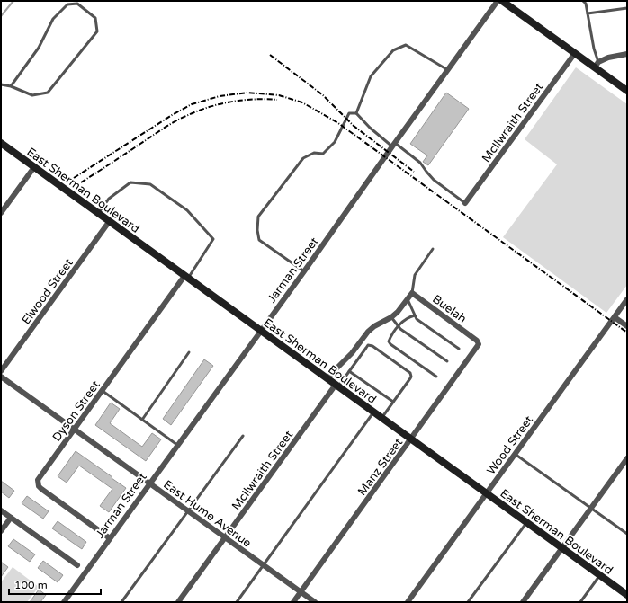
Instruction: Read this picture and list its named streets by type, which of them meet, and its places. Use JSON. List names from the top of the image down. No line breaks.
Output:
{"streets":{"main road":["East Sherman Boulevard"],"street":["McIlwraith Street","Jarman Street","Elwood Street","Buelah","Dyson Street","Wood Street","Manz Street","East Hume Avenue"]},"crossings":[["McIlwraith Street","East Sherman Boulevard"],["McIlwraith Street","East Hume Avenue"],["East Sherman Boulevard","Jarman Street"],["East Sherman Boulevard","Elwood Street"],["East Sherman Boulevard","Dyson Street"],["East Sherman Boulevard","Wood Street"],["East Sherman Boulevard","Manz Street"],["Jarman Street","Dyson Street"],["Jarman Street","East Hume Avenue"],["Buelah","Manz Street"],["Dyson Street","East Hume Avenue"],["Manz Street","East Hume Avenue"]],"scale_bar":"100 m"}
